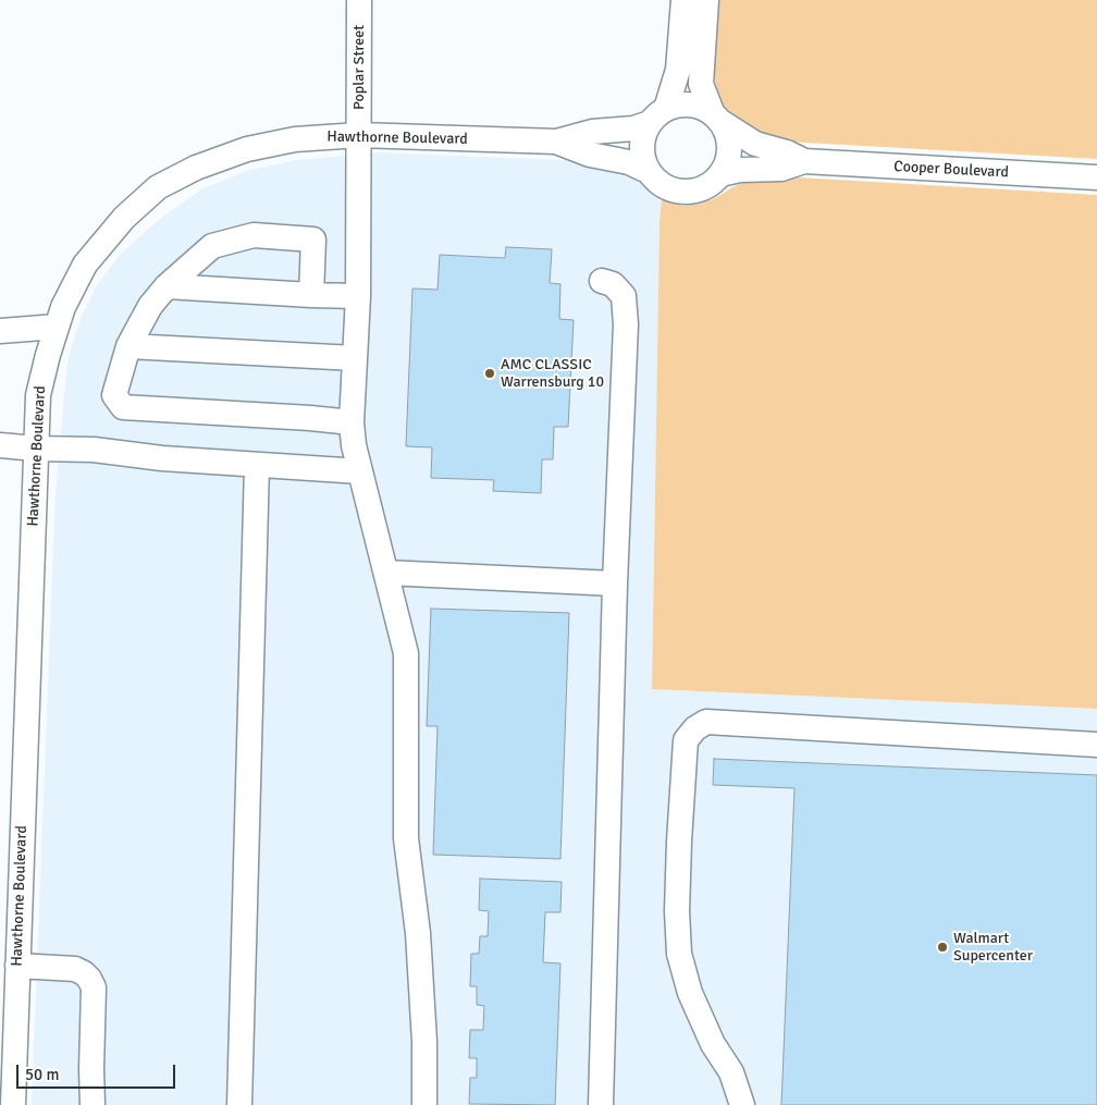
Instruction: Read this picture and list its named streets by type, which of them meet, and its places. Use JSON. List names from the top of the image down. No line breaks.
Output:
{"streets":{"street":["Poplar Street","Hawthorne Boulevard","Cooper Boulevard"]},"crossings":[["Poplar Street","Hawthorne Boulevard"],["Hawthorne Boulevard","Cooper Boulevard"]],"places":["AMC CLASSIC Warrensburg 10","Walmart Supercenter"],"scale_bar":"50 m"}
